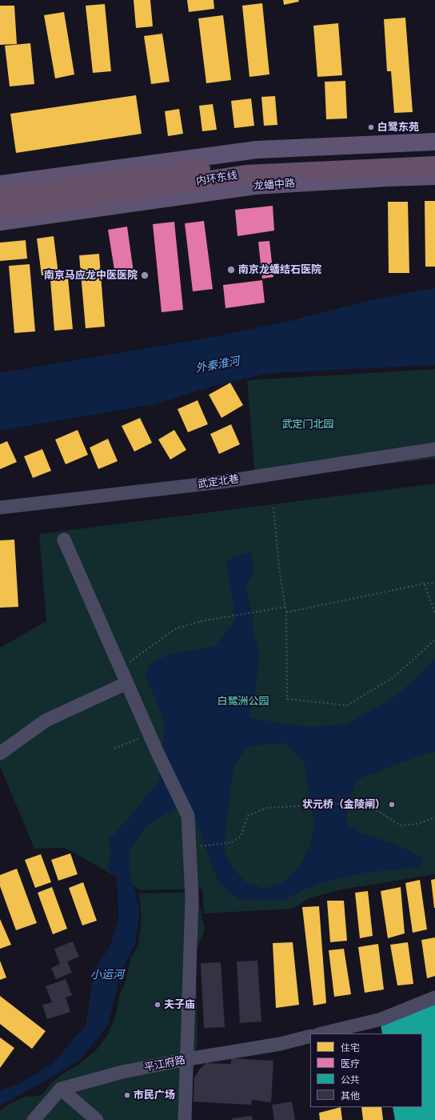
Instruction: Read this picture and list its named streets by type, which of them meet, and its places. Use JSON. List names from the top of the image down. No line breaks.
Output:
{"streets":{"highway":["内环东线"],"main road":["龙蟠中路"],"street":["武定北巷","平江府路"]},"water":["外秦淮河","小运河"],"parks":["武定门北园","白鹭洲公园"],"places":["白鹭东苑","南京龙蟠结石医院","南京马应龙中医医院","状元桥（金陵闸）","夫子庙","市民广场"],"legend":["住宅","医疗","公共","其他"]}
